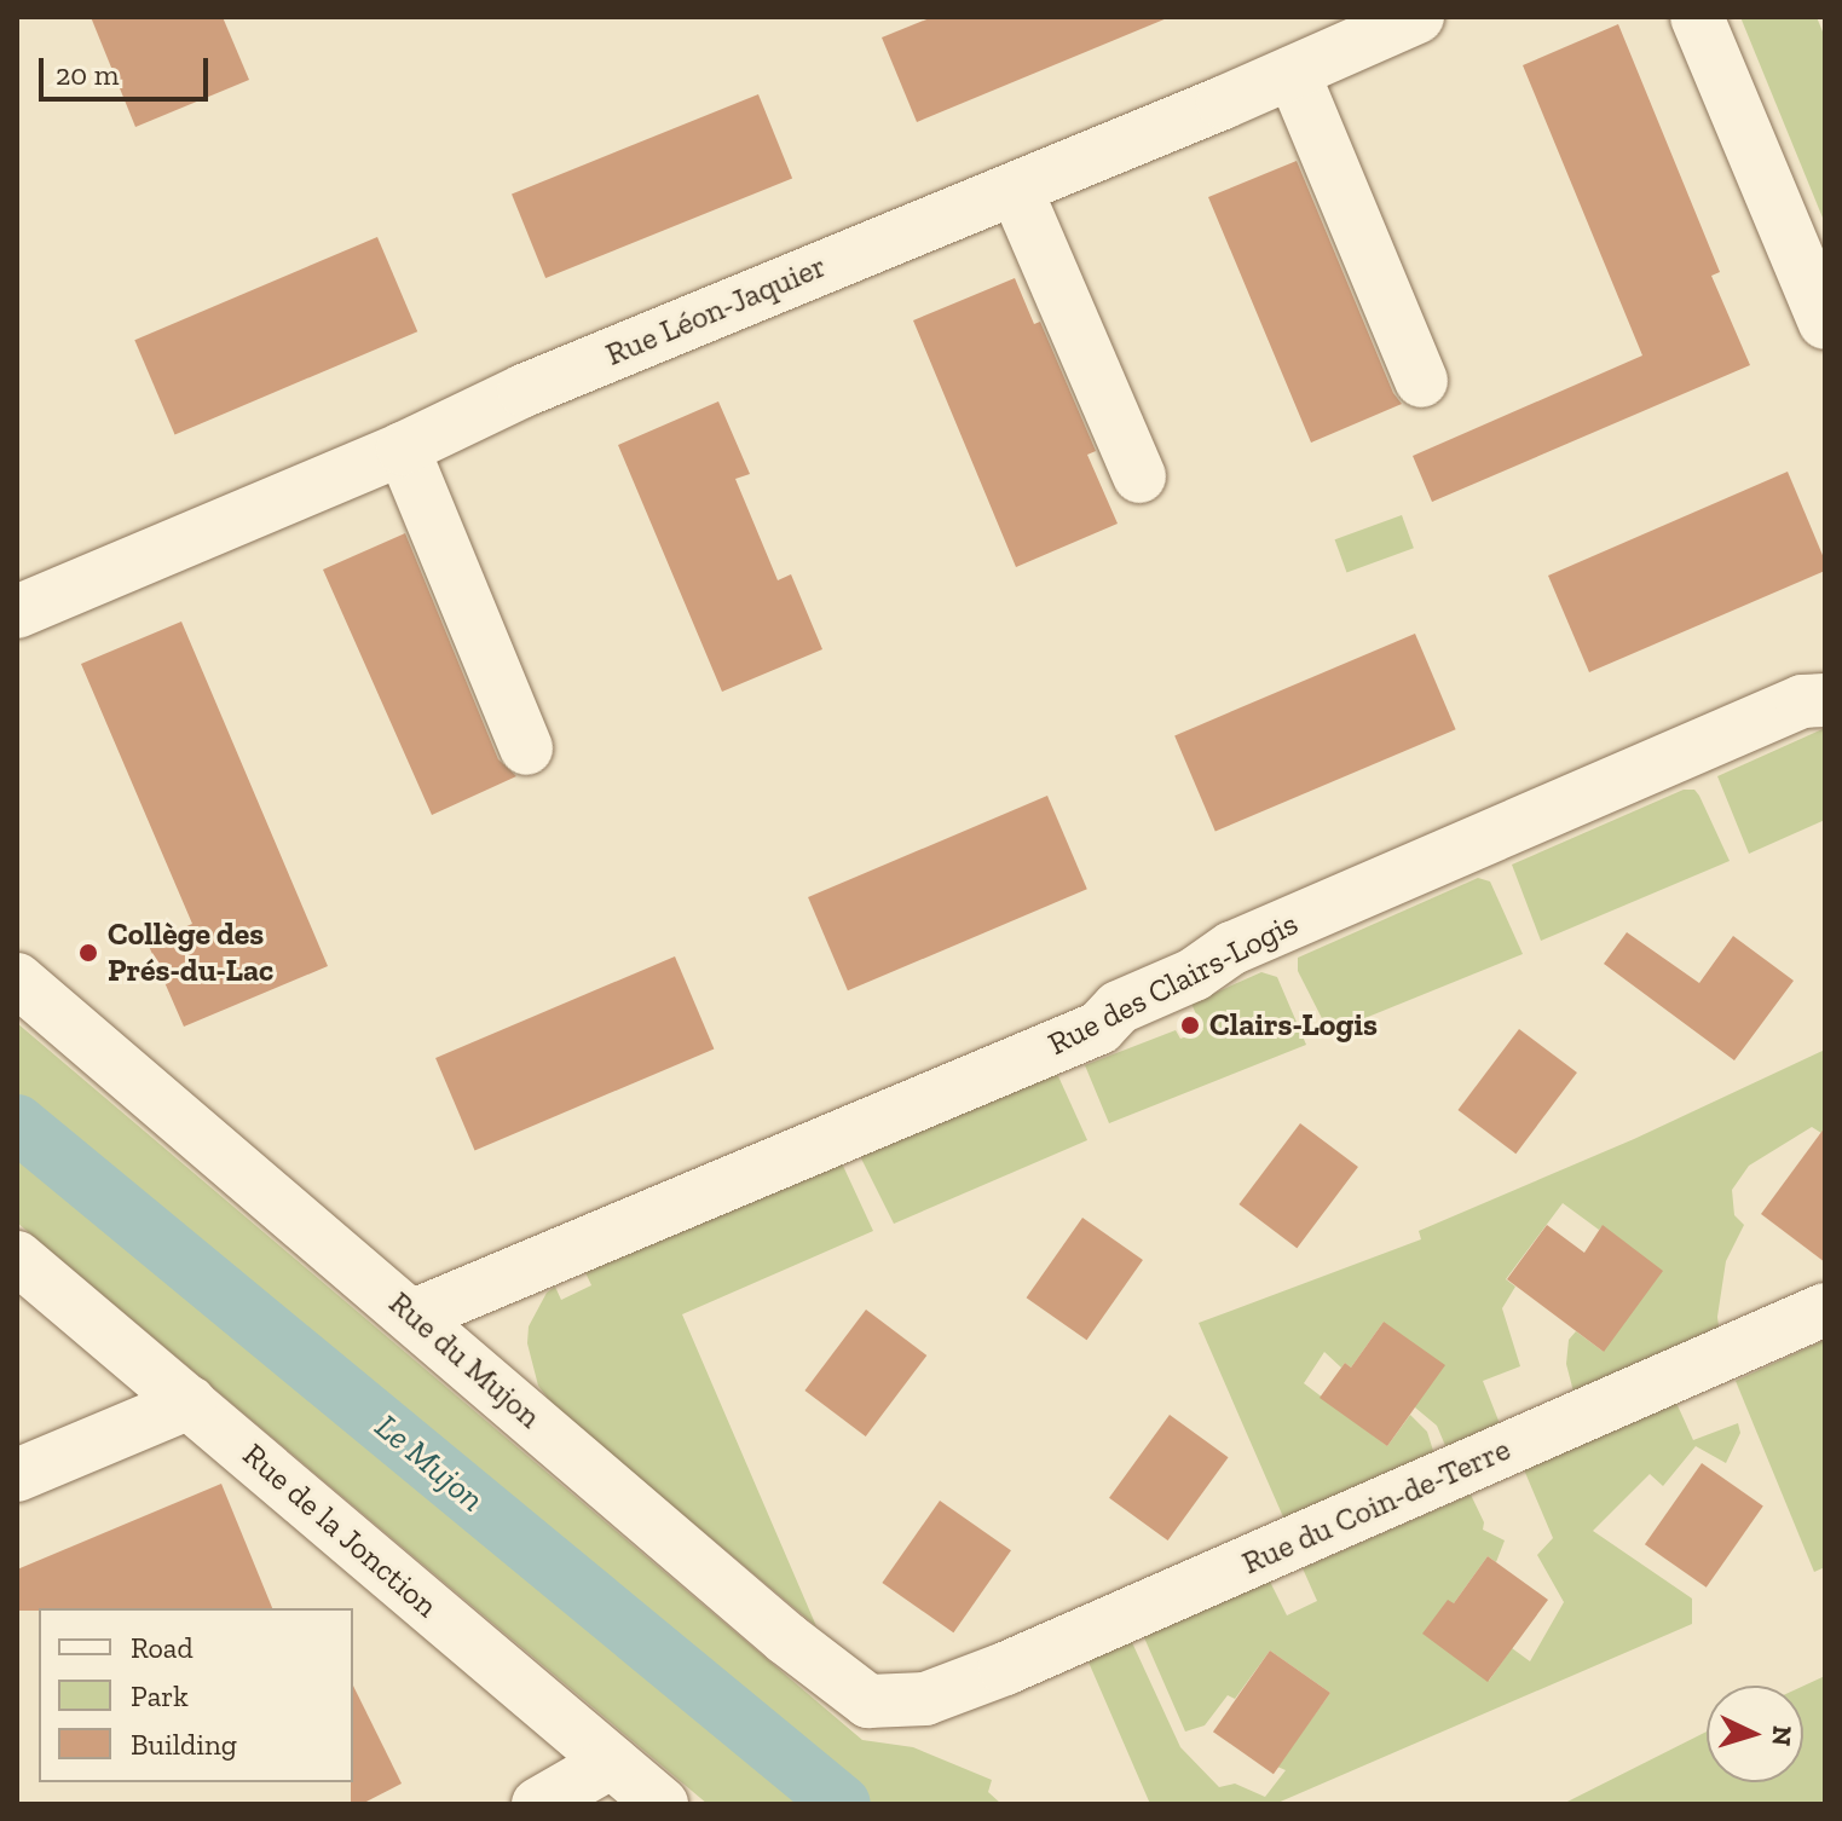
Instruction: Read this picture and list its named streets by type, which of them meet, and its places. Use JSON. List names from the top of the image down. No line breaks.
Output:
{"streets":{"street":["Rue Léon-Jaquier","Rue des Clairs-Logis","Rue du Mujon","Rue du Coin-de-Terre","Rue de la Jonction"]},"crossings":[["Rue des Clairs-Logis","Rue du Mujon"],["Rue du Mujon","Rue du Coin-de-Terre"]],"water":["Le Mujon"],"places":["Collège des Prés-du-Lac","Clairs-Logis"],"legend":["Road","Park","Building"],"scale_bar":"20 m","north":"right"}
